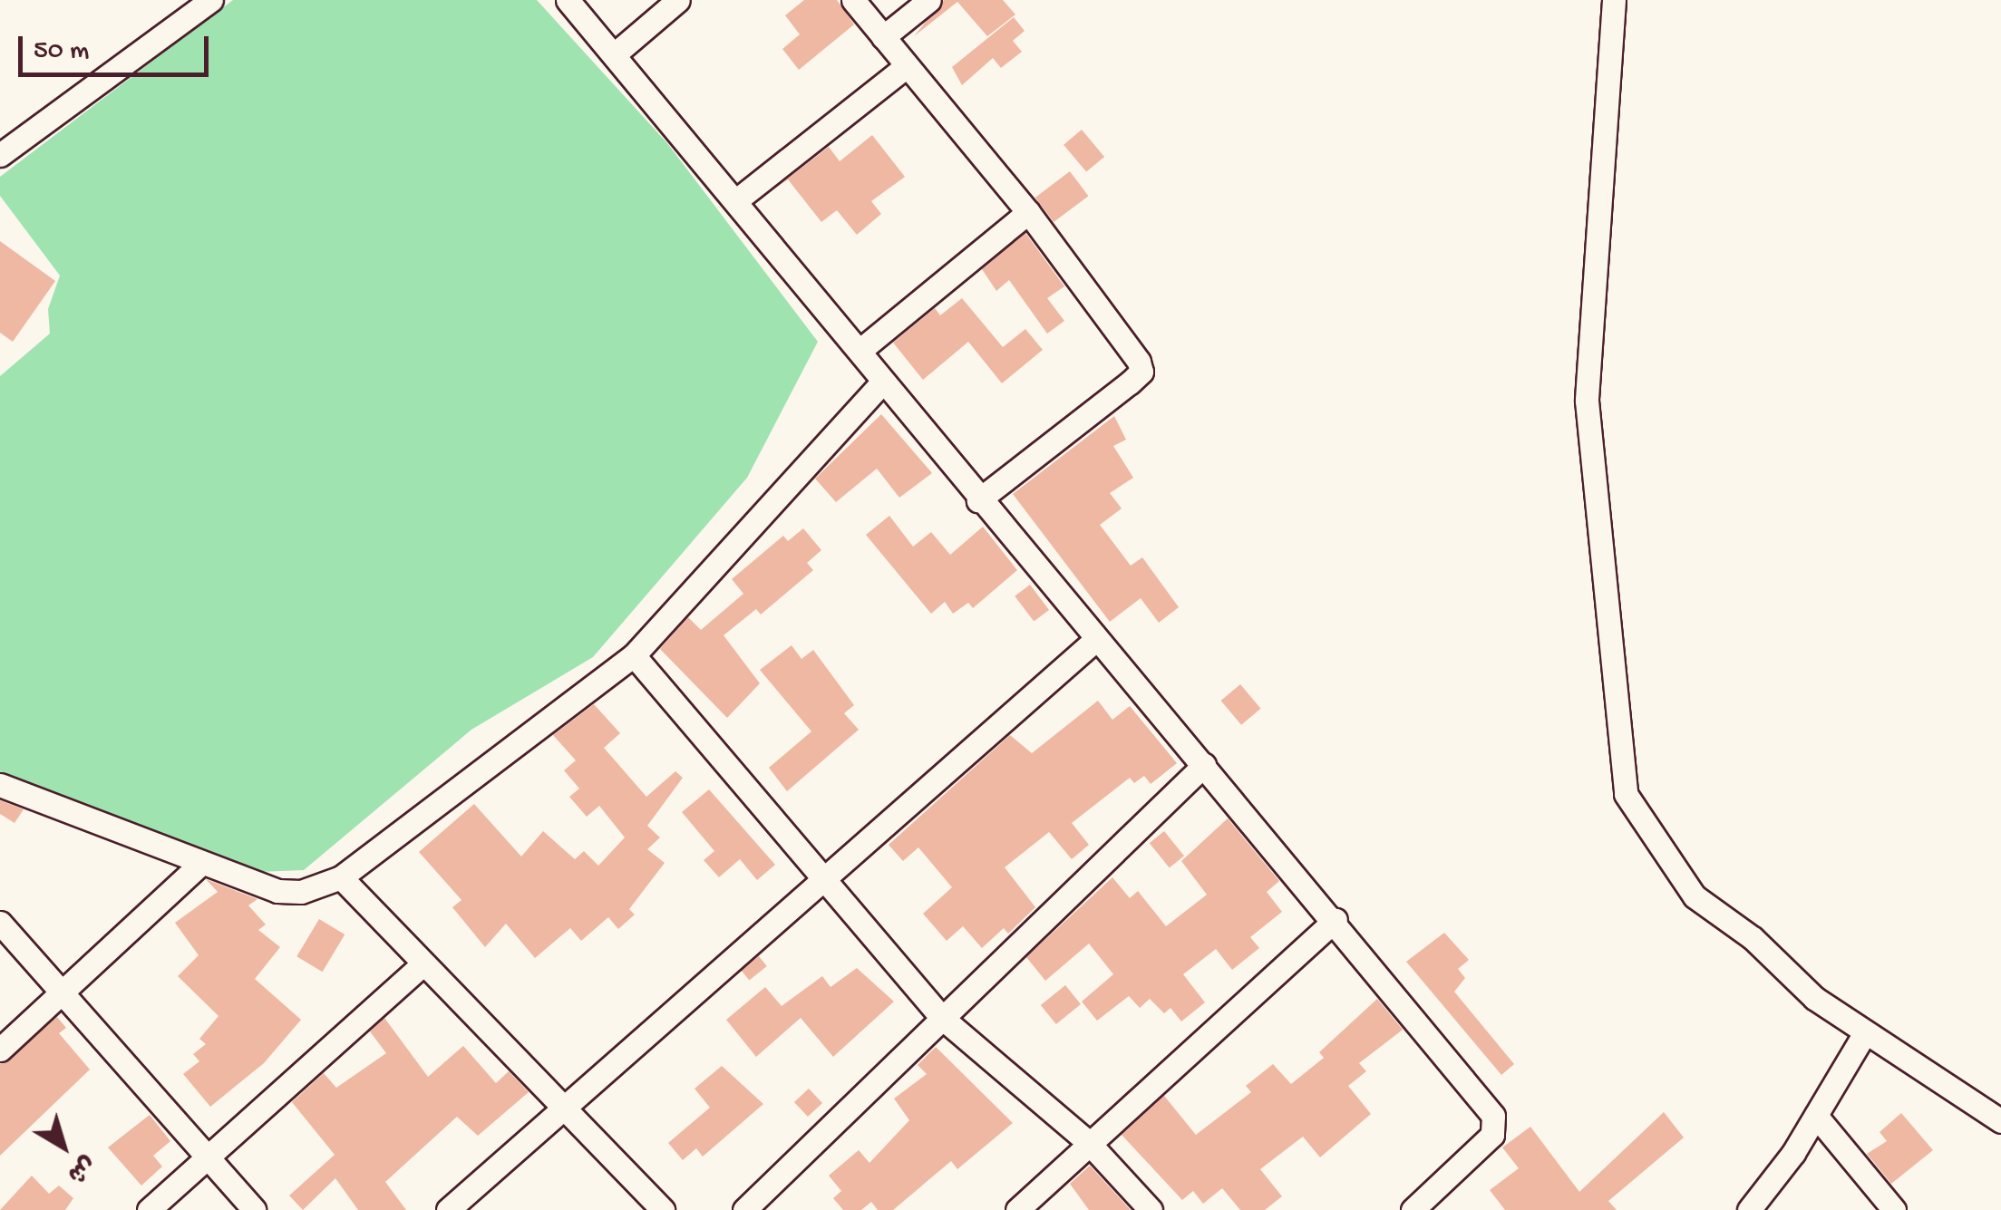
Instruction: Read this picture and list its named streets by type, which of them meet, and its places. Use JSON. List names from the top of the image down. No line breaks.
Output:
{"scale_bar":"50 m","north":"bottom right"}
